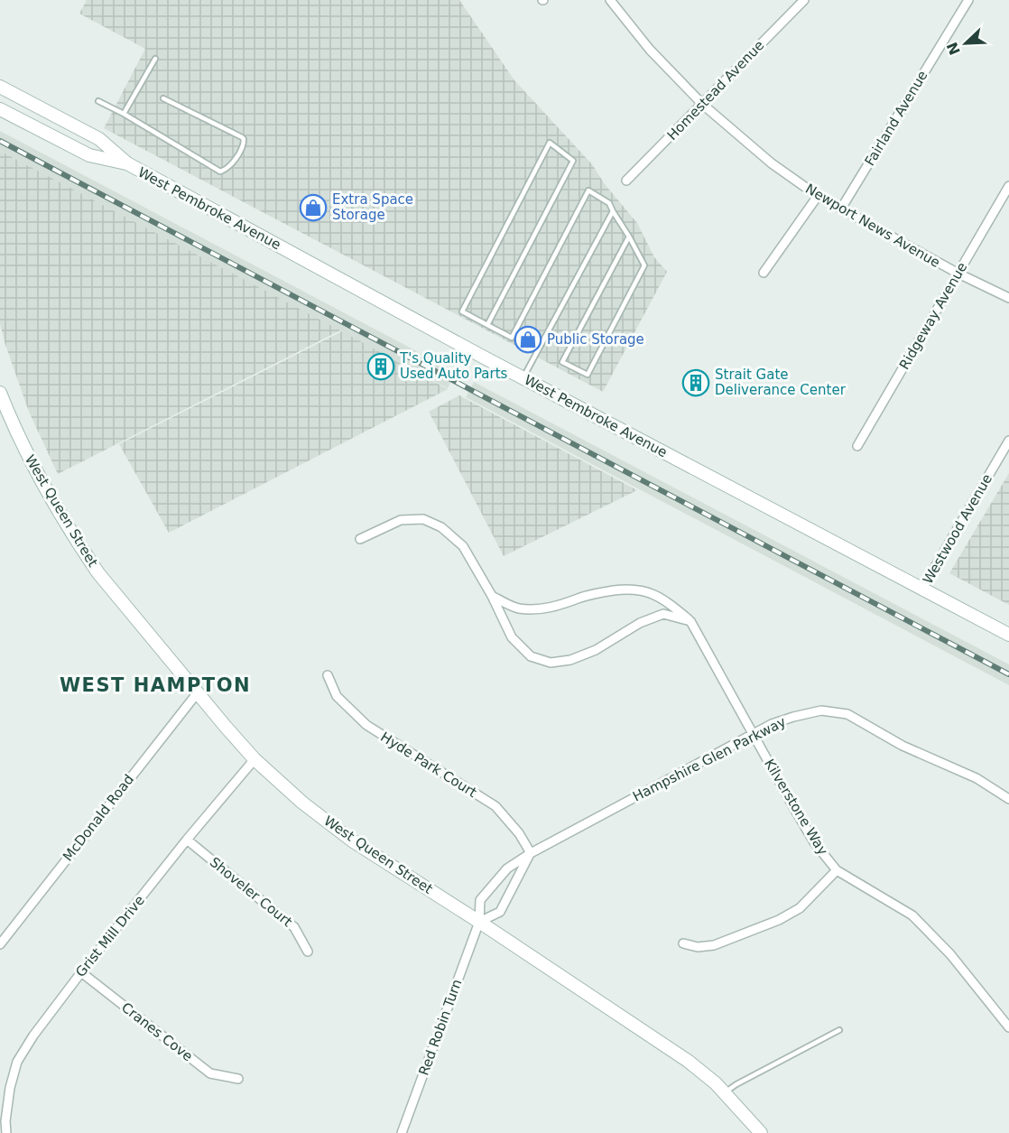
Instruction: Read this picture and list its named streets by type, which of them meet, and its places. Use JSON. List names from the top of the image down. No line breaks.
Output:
{"streets":{"main road":["West Pembroke Avenue","West Queen Street"],"street":["Homestead Avenue","Fairland Avenue","Newport News Avenue","Ridgeway Avenue","Westwood Avenue","Hampshire Glen Parkway","Hyde Park Court","Kilverstone Way","McDonald Road","Shoveler Court","Grist Mill Drive","Red Robin Turn","Cranes Cove"]},"crossings":[["Homestead Avenue","Newport News Avenue"],["Fairland Avenue","Newport News Avenue"],["West Pembroke Avenue","Westwood Avenue"],["Newport News Avenue","Ridgeway Avenue"],["West Queen Street","Hampshire Glen Parkway"],["West Queen Street","McDonald Road"],["West Queen Street","Grist Mill Drive"],["West Queen Street","Red Robin Turn"],["Hampshire Glen Parkway","Hyde Park Court"],["Hampshire Glen Parkway","Kilverstone Way"],["Hampshire Glen Parkway","Red Robin Turn"],["Shoveler Court","Grist Mill Drive"],["Grist Mill Drive","Cranes Cove"]],"districts":["WEST HAMPTON"],"places":{"shop":["Extra Space Storage","Public Storage"],"building":["T's Quality Used Auto Parts","Strait Gate Deliverance Center"]},"north":"bottom left"}
